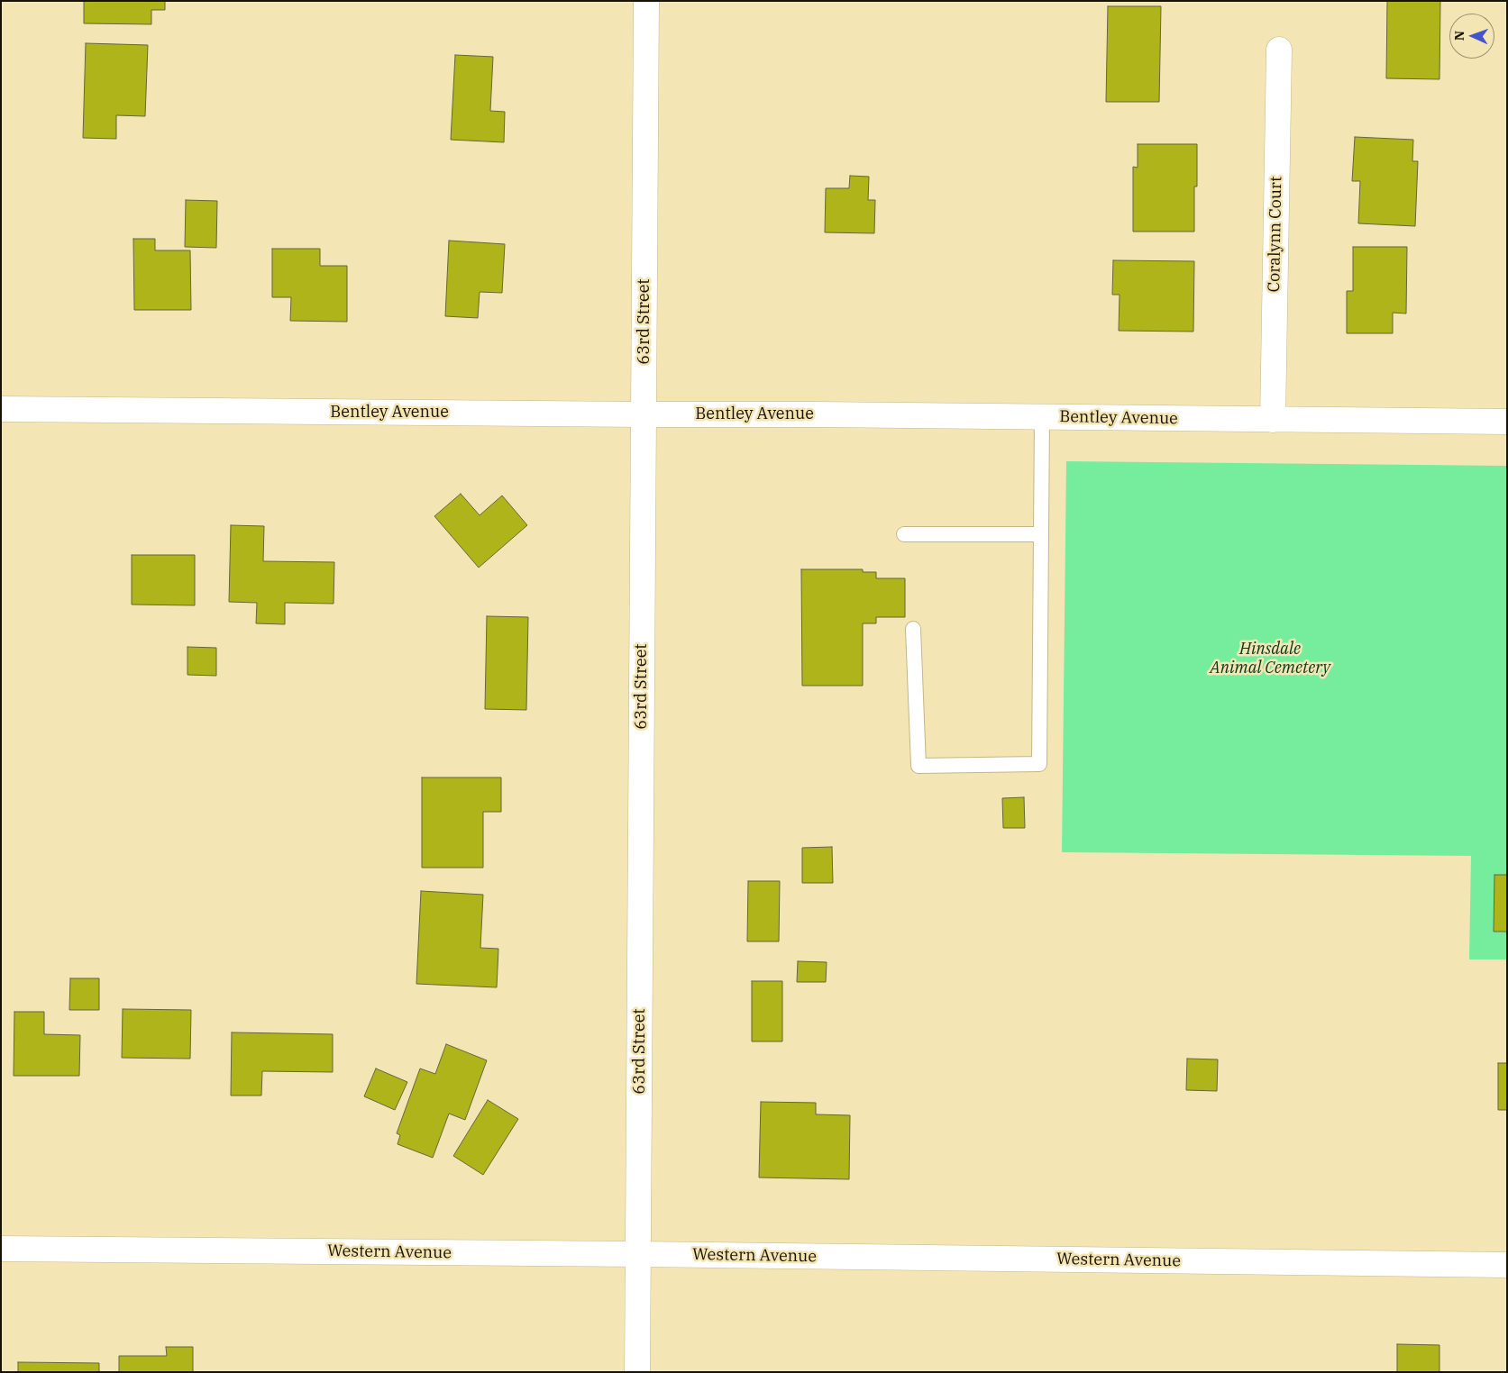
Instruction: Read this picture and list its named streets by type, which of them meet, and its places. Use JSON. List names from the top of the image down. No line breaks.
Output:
{"streets":{"street":["Coralynn Court","63rd Street","Bentley Avenue","Western Avenue"]},"crossings":[["Coralynn Court","Bentley Avenue"],["63rd Street","Bentley Avenue"],["63rd Street","Western Avenue"]],"parks":["Hinsdale Animal Cemetery"],"north":"left"}
